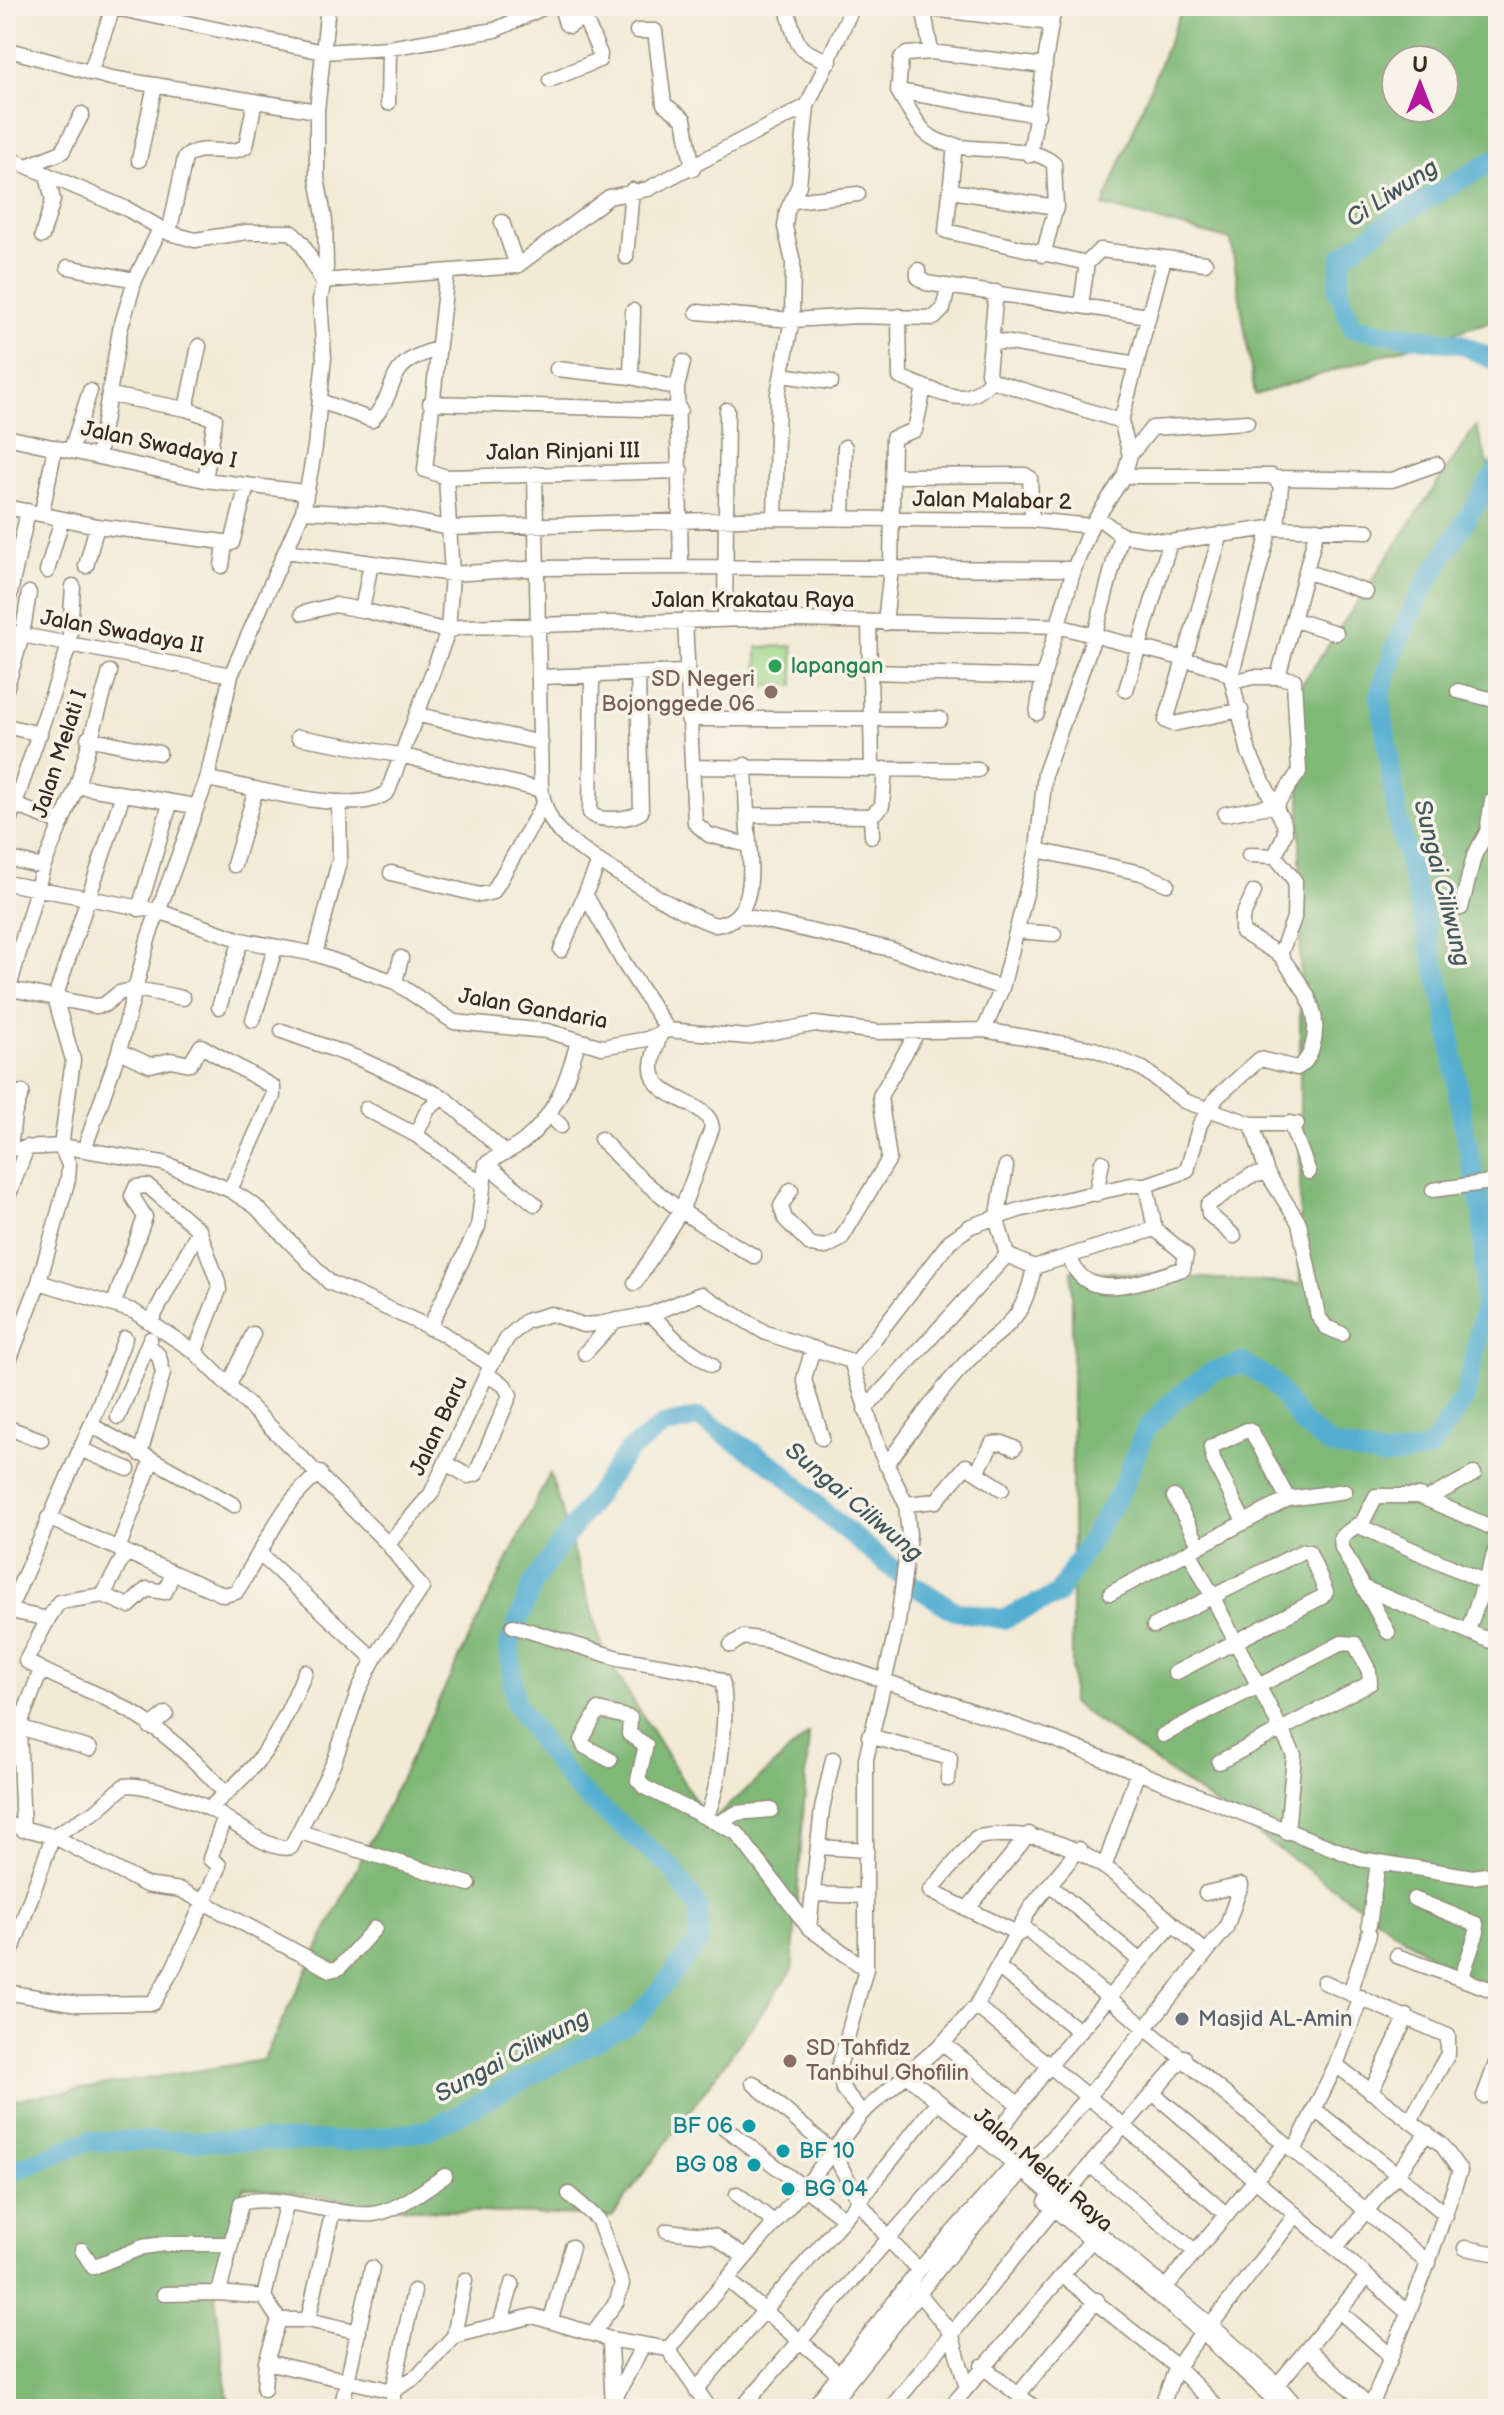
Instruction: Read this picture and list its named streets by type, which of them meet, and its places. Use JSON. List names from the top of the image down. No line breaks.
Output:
{"streets":{"street":["Jalan Swadaya I","Jalan Rinjani III","Jalan Malabar 2","Jalan Krakatau Raya","Jalan Swadaya II","Jalan Melati I","Jalan Gandaria","Jalan Baru","Jalan Melati Raya"]},"crossings":[["Jalan Melati I","Jalan Gandaria"]],"water":["Ci Liwung","Sungai Ciliwung"],"places":["lapangan","SD Negeri Bojonggede 06","Masjid AL-Amin","SD Tahfidz Tanbihul Ghofilin","BF 06","BF 10","BG 08","BG 04"],"north":"top"}
